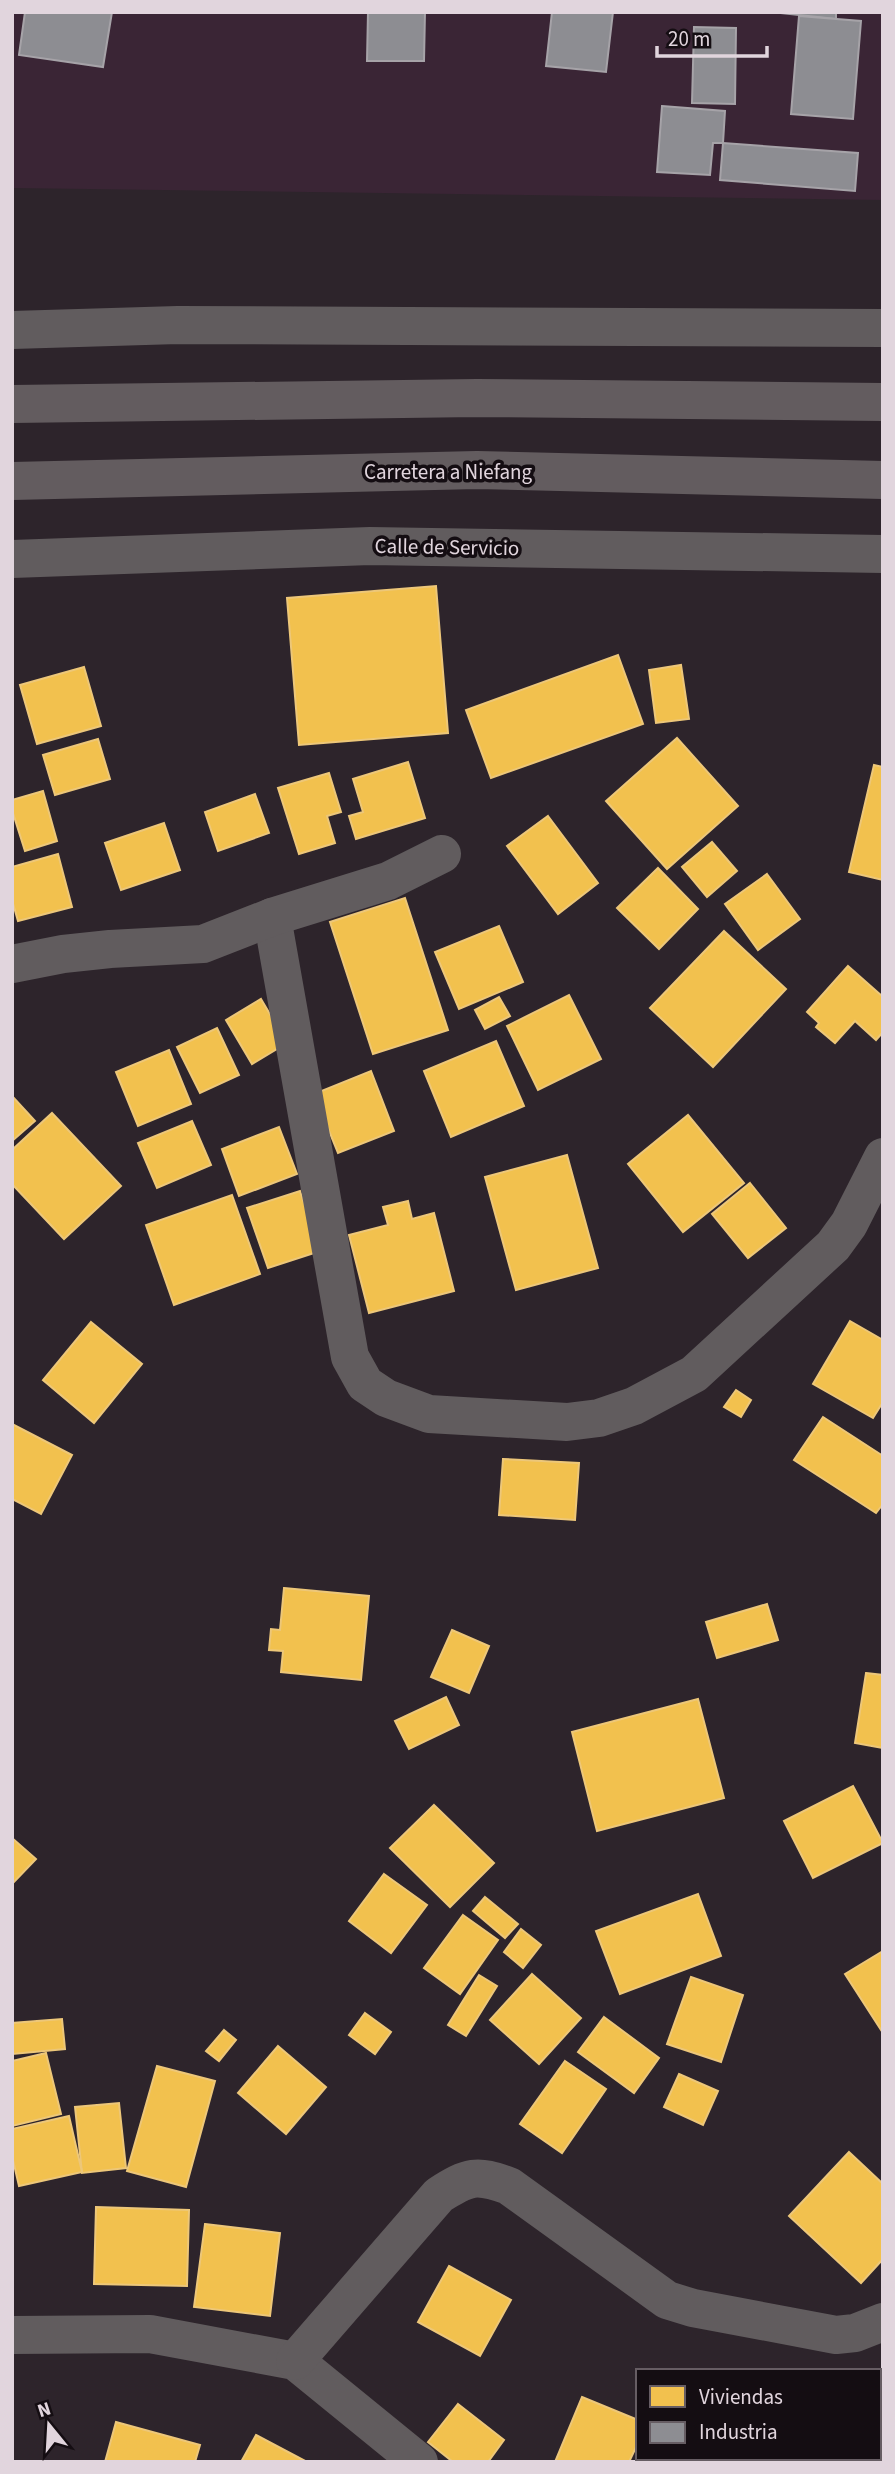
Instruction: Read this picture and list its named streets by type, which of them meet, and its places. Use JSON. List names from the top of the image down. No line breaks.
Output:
{"streets":{"main road":["Carretera a Niefang"],"street":["Calle de Servicio"]},"legend":["Viviendas","Industria"],"scale_bar":"20 m","north":"top"}
